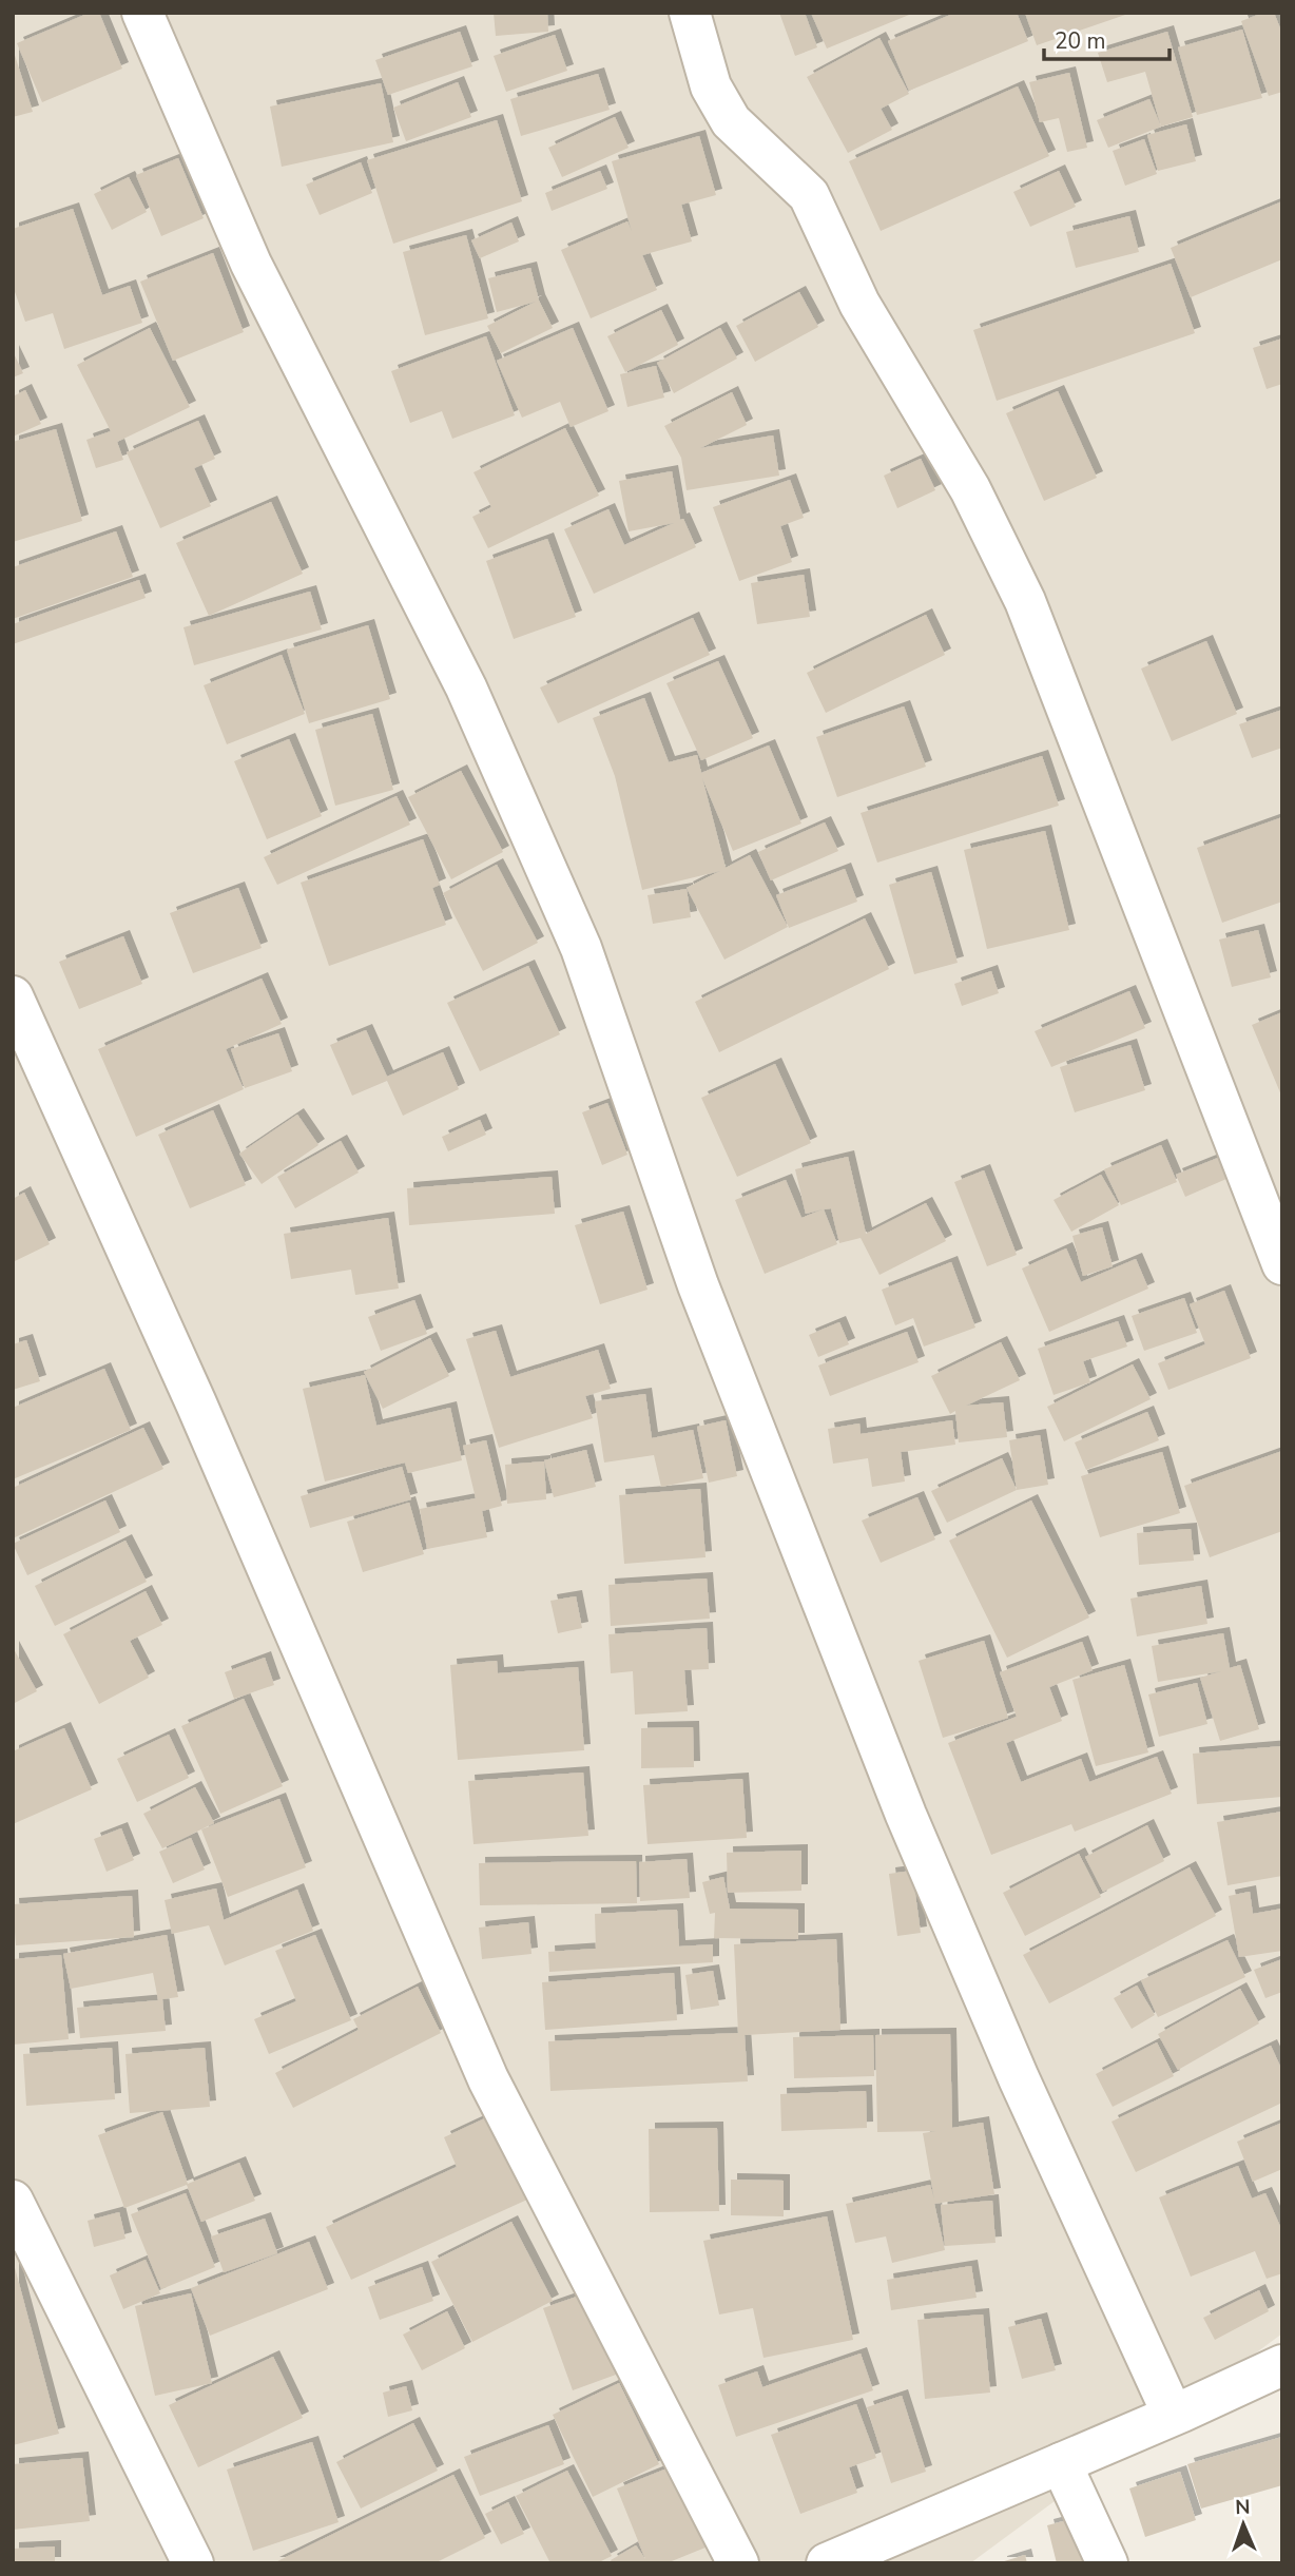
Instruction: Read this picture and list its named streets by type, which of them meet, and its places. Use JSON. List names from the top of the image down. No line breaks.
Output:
{"scale_bar":"20 m","north":"top"}
